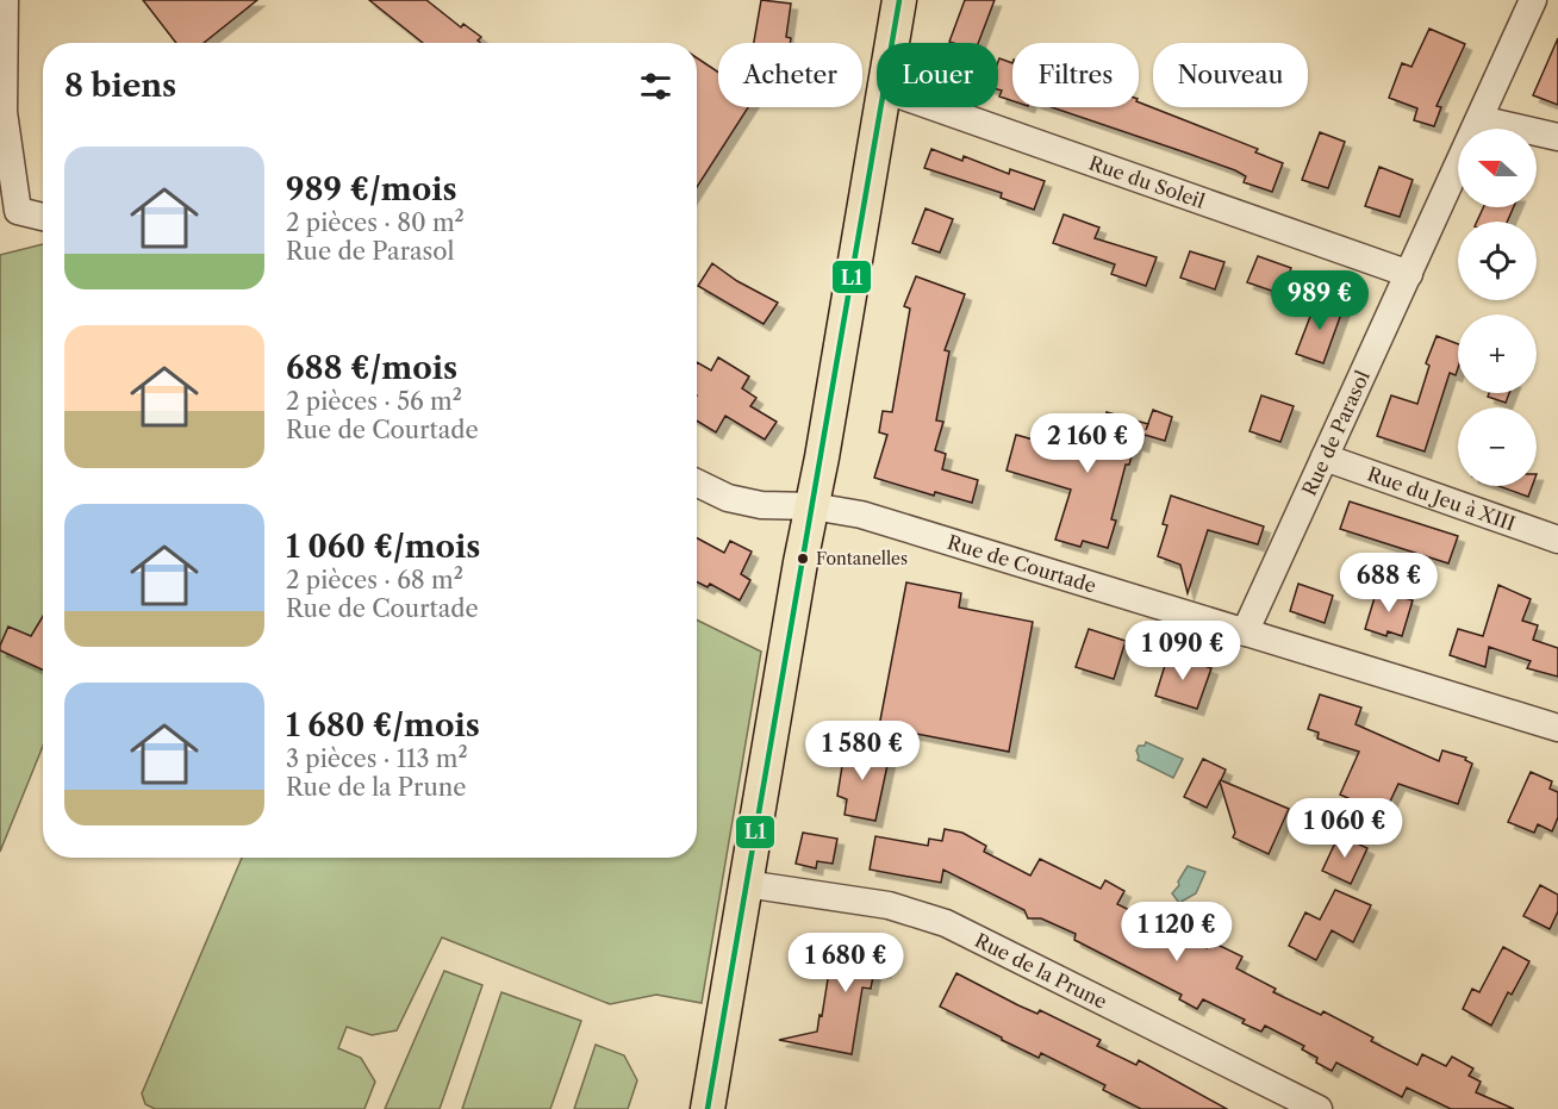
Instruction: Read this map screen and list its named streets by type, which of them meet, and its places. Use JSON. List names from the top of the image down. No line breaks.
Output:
{"streets":{"street":["Rue du Soleil","Rue de Parasol","Rue du Jeu à XIII","Rue de Courtade","Rue de la Prune"]},"crossings":[["Rue du Soleil","Rue de Parasol"],["Rue de Parasol","Rue du Jeu à XIII"],["Rue de Parasol","Rue de Courtade"]],"places":["Fontanelles"],"lines":["transit line L1"],"north":"left","page":{"chip":["Acheter","Louer","Filtres","Nouveau"],"heading":"8 biens","map_buttons":["+","−"],"list":[{"name":"989 €/mois","note":"2 pièces · 80 m² · Rue de Parasol"},{"name":"688 €/mois","note":"2 pièces · 56 m² · Rue de Courtade"},{"name":"1 060 €/mois","note":"2 pièces · 68 m² · Rue de Courtade"},{"name":"1 680 €/mois","note":"3 pièces · 113 m² · Rue de la Prune"}],"price":["989 €","2 160 €","688 €","1 090 €","1 580 €","1 060 €","1 120 €","1 680 €"]}}
